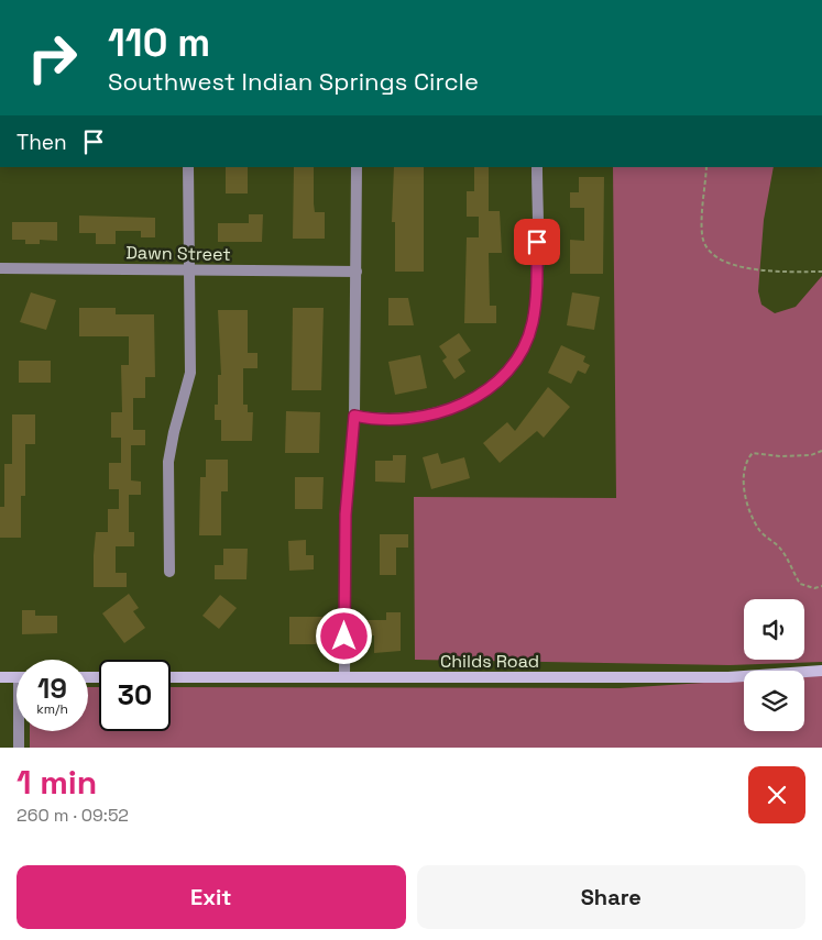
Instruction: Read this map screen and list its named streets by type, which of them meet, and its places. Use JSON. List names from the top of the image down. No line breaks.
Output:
{"streets":{"street":["Dawn Street","Childs Road"]},"page":{"turn":["110 m","Southwest Indian Springs Circle"],"then":"Then","speed":"19 km/h","limit":"30","heading":["1 min","260 m · 09:52"],"buttons":["Exit","Share"]}}
